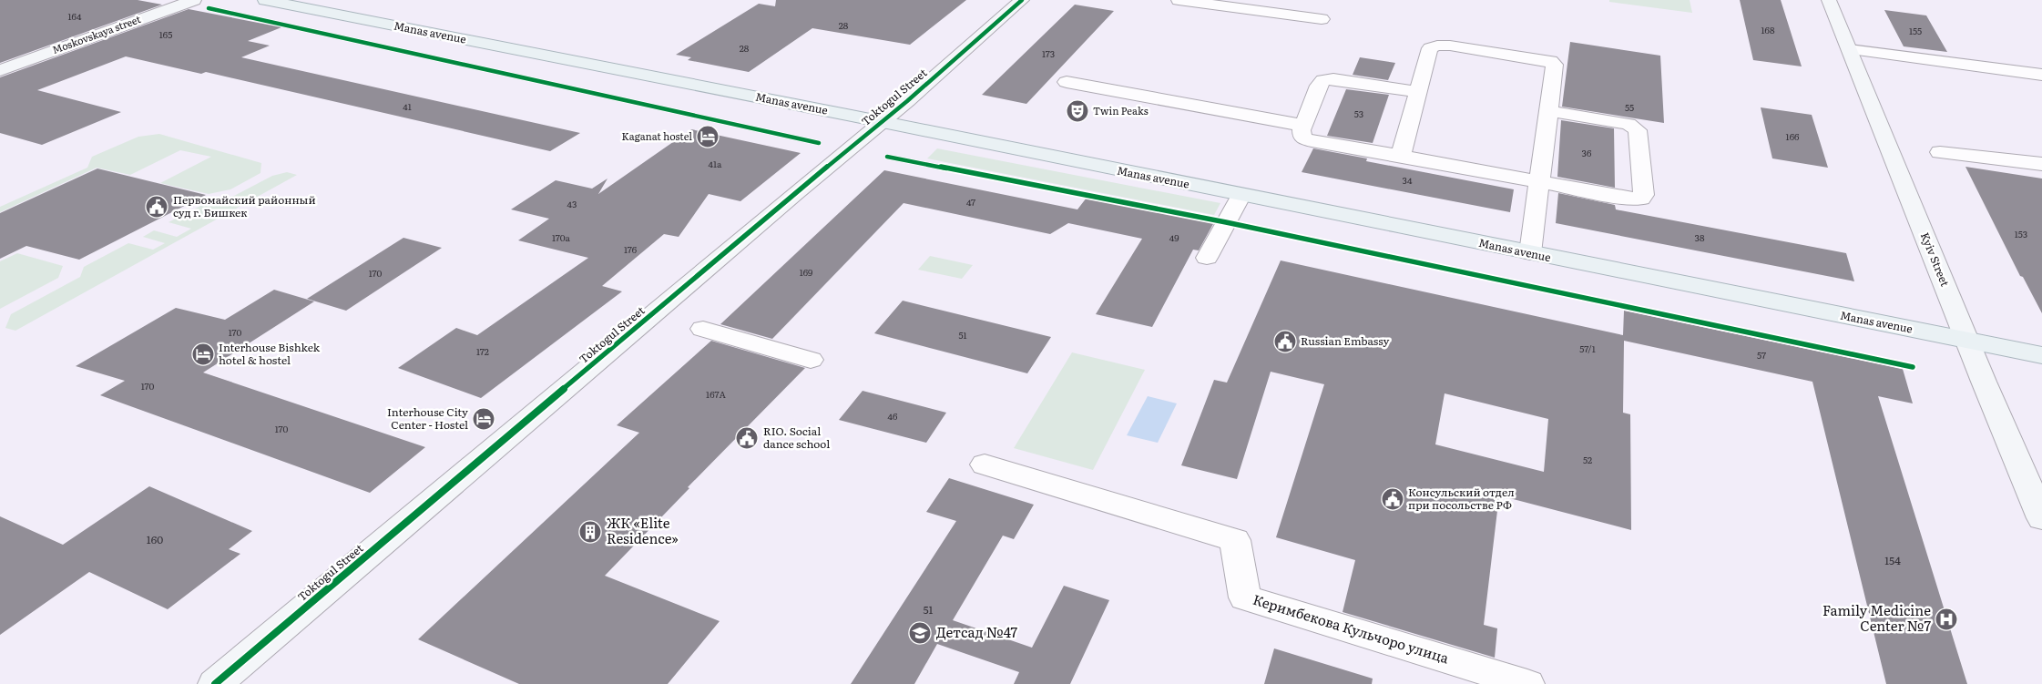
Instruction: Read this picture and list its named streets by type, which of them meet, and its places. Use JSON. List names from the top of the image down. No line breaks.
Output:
{"streets":{"main road":["Manas avenue","Moskovskaya street","Toktogul Street","Kyiv Street"],"street":["Керимбекова Кульчоро улица"]},"crossings":[["Manas avenue","Toktogul Street"],["Manas avenue","Kyiv Street"]],"places":{"theatre":["Twin Peaks"],"hotel":["Kaganat hostel","Interhouse Bishkek hotel & hostel","Interhouse City Center - Hostel"],"public building":["Первомайский районный суд г. Бишкек","Russian Embassy","RIO. Social dance school","Консульский отдел при посольстве РФ"],"building":["ЖК «Elite Residence»"],"hospital":["Family Medicine Center №7"],"school or university":["Детсад №47"]},"house_numbers":["164","28","168","155","165","28","173","41","55","53","166","36","41а","34","47","43","153","170а","49","38","176","169","170","170","51","57/1","172","57","170","167A","46","170","52","160","154","51"]}
